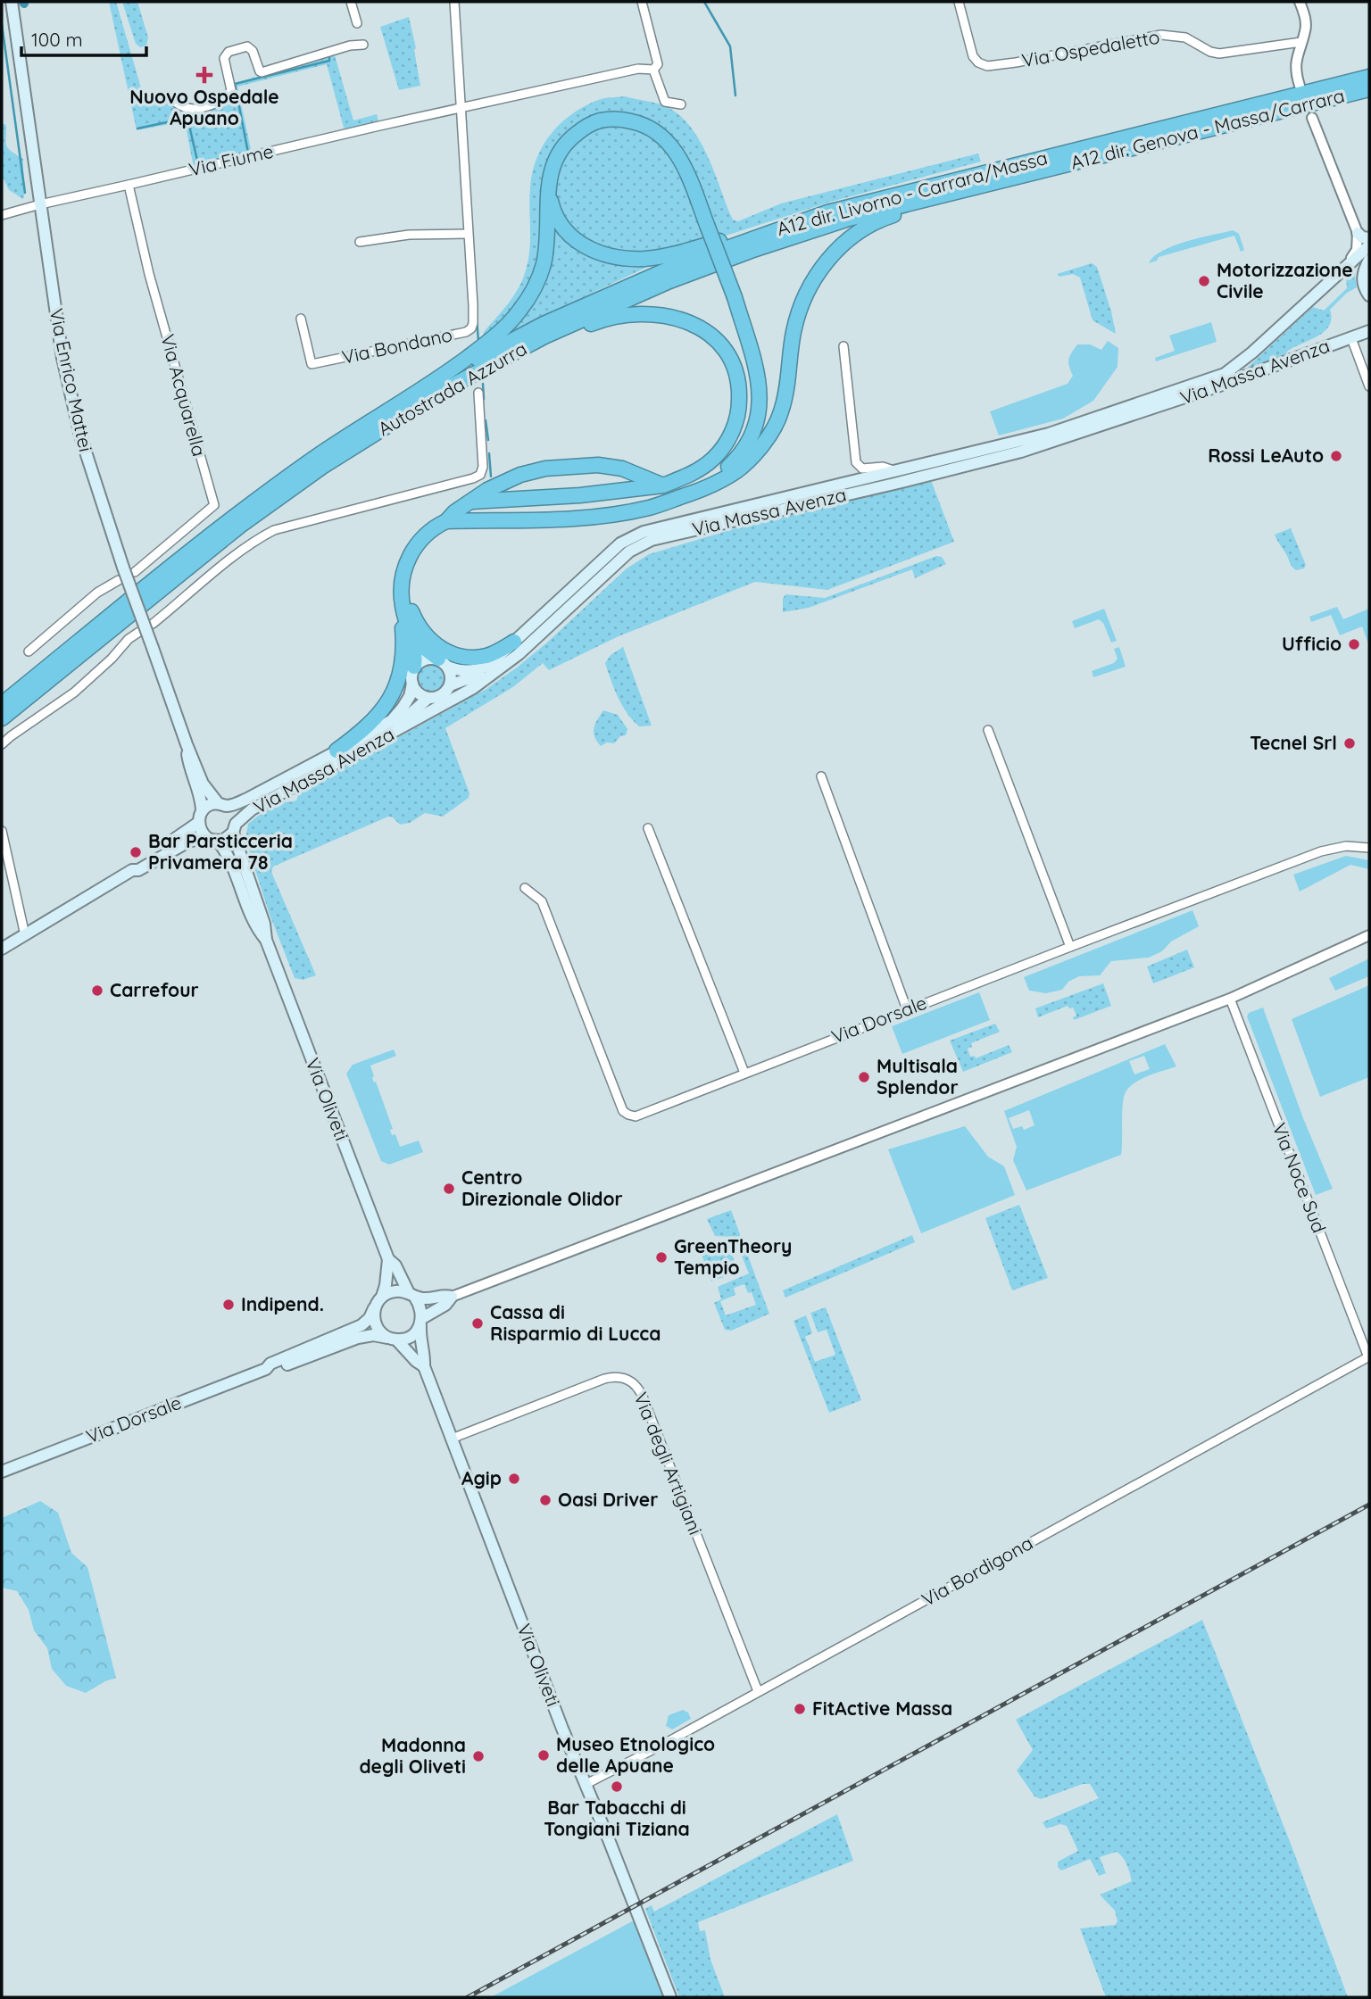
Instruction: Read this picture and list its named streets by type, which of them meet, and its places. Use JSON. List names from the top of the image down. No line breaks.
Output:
{"streets":{"highway":["A12 dir. Genova - Massa/Carrara","A12 dir. Livorno - Carrara/Massa","Autostrada Azzurra"],"main road":["Via Massa Avenza","Via Enrico Mattei","Via Dorsale","Via Oliveti"],"street":["Via Ospedaletto","Via Fiume","Via Bondano","Via Acquarella","Via Noce Sud","Via degli Artigiani","Via Bordigona"]},"crossings":[["A12 dir. Genova - Massa/Carrara","Autostrada Azzurra"],["Via Fiume","Via Bondano"],["Via Fiume","Via Enrico Mattei"],["Via Fiume","Via Acquarella"],["A12 dir. Livorno - Carrara/Massa","Autostrada Azzurra"],["Via Massa Avenza","Via Enrico Mattei"],["Via Massa Avenza","Via Oliveti"],["Via Enrico Mattei","Via Oliveti"],["Via Dorsale","Via Oliveti"],["Via Oliveti","Via degli Artigiani"],["Via Oliveti","Via Bordigona"],["Via Noce Sud","Via Bordigona"],["Via degli Artigiani","Via Bordigona"]],"places":{"health":["Nuovo Ospedale Apuano"],"other":["Motorizzazione Civile","Rossi LeAuto","Ufficio","Tecnel Srl","Bar Parsticceria Privamera 78","Carrefour","Multisala Splendor","Centro Direzionale Olidor","GreenTheory Tempio","Indipend.","Cassa di Risparmio di Lucca","Agip","Oasi Driver","FitActive Massa","Museo Etnologico delle Apuane","Madonna degli Oliveti","Bar Tabacchi di Tongiani Tiziana"]},"scale_bar":"100 m"}
